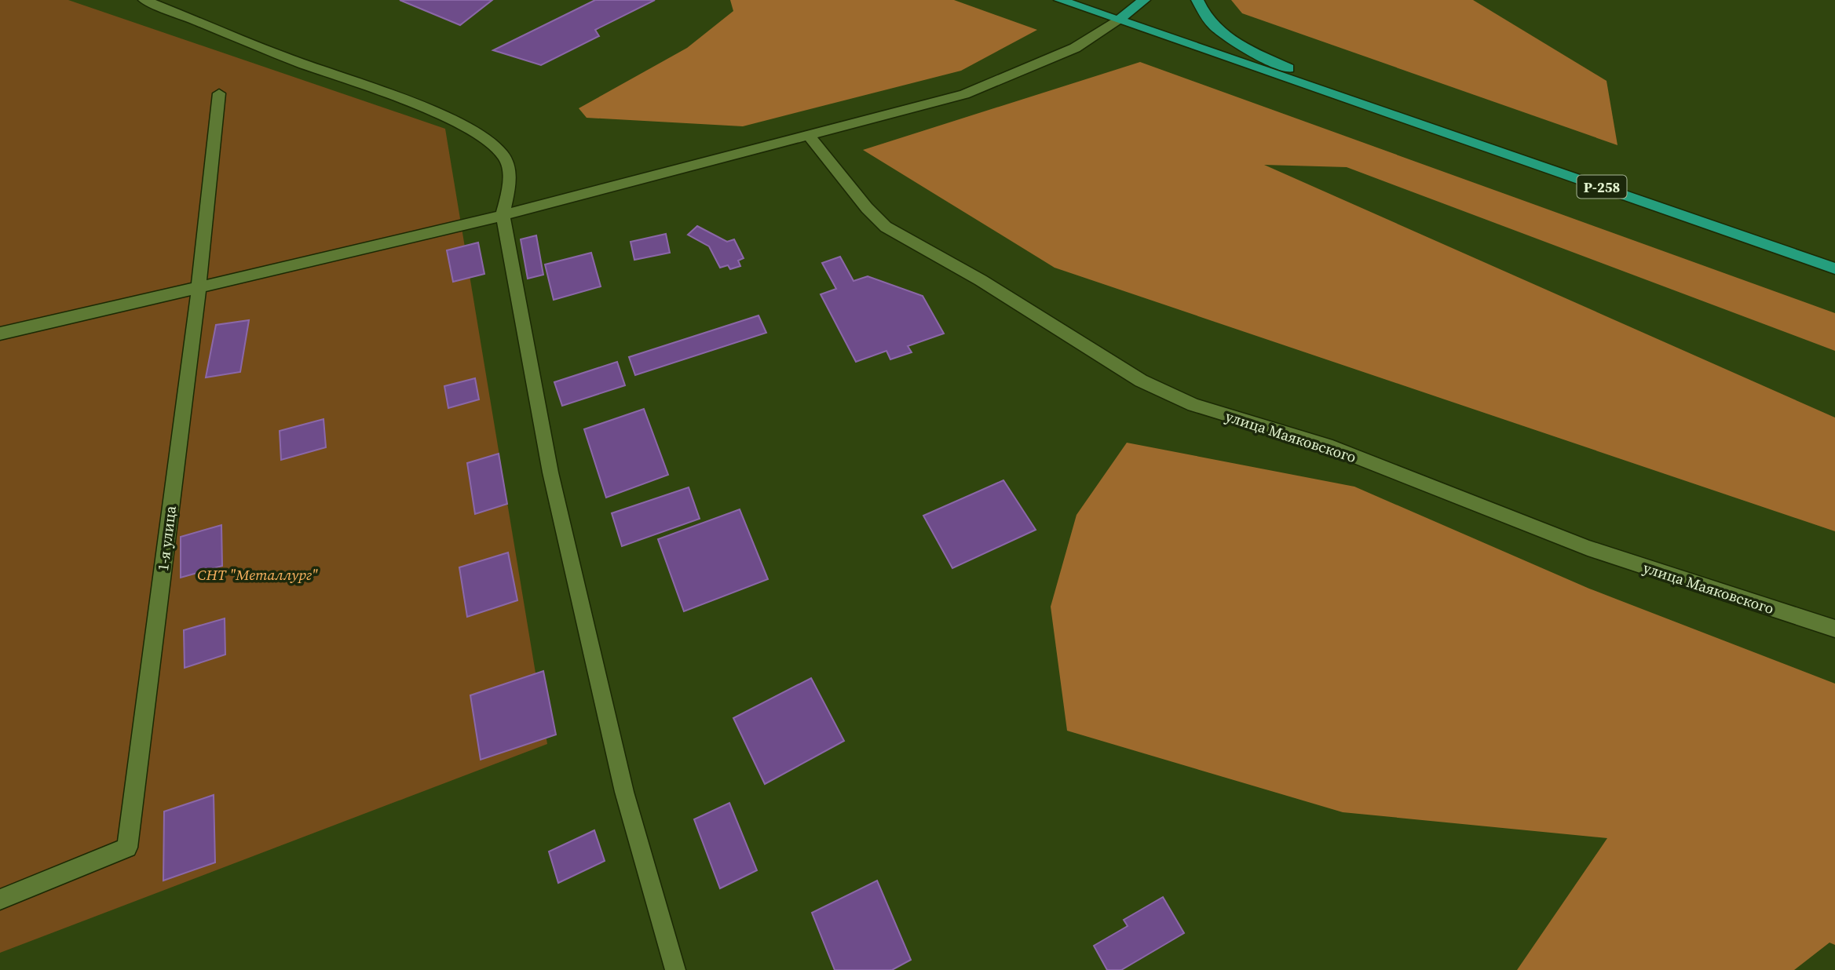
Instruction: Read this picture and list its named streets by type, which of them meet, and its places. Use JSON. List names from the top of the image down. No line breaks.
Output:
{"streets":{"main road":["Р-258"],"street":["улица Маяковского","1-я улица"]},"parks":["СНТ \"Металлург\""]}
